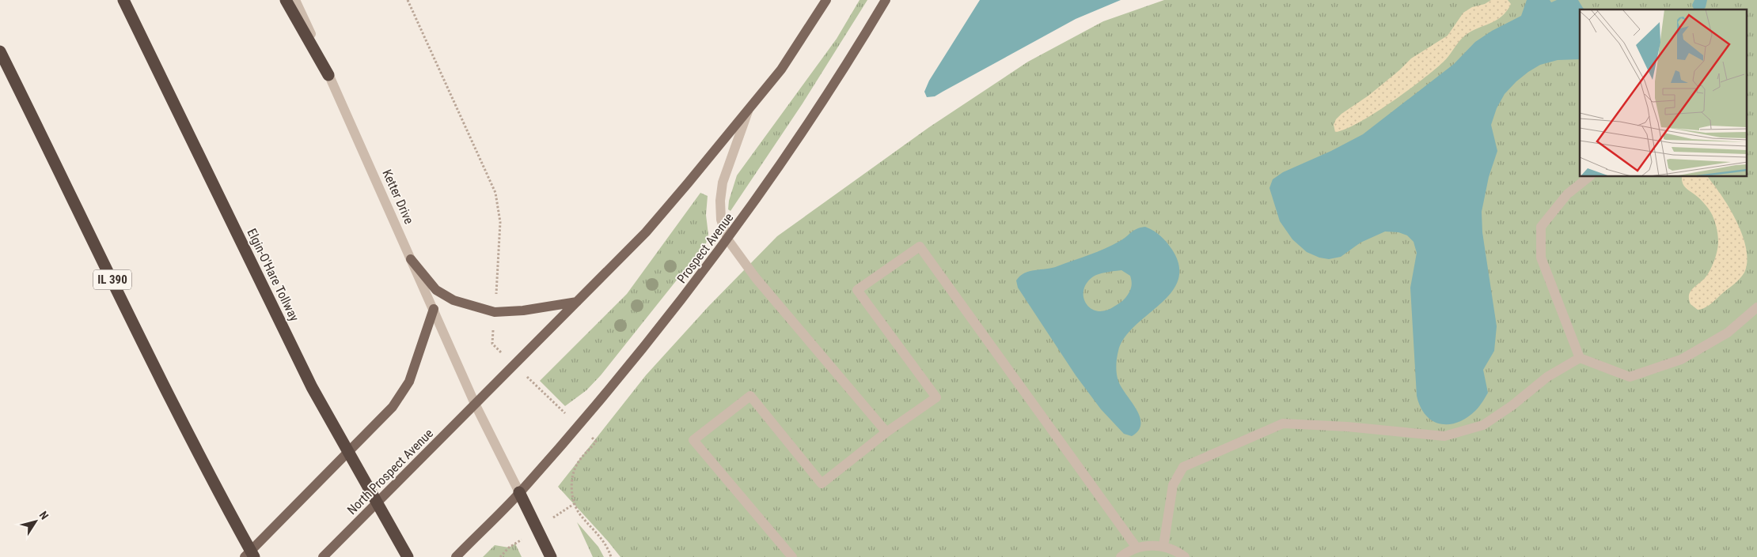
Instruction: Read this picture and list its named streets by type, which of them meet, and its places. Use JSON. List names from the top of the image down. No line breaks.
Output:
{"streets":{"highway":["Elgin-O'Hare Tollway","IL 390"],"main road":["Prospect Avenue","North Prospect Avenue"],"street":["Ketter Drive"]},"crossings":[["Ketter Drive","Prospect Avenue"],["Ketter Drive","North Prospect Avenue"]],"north":"top right"}
